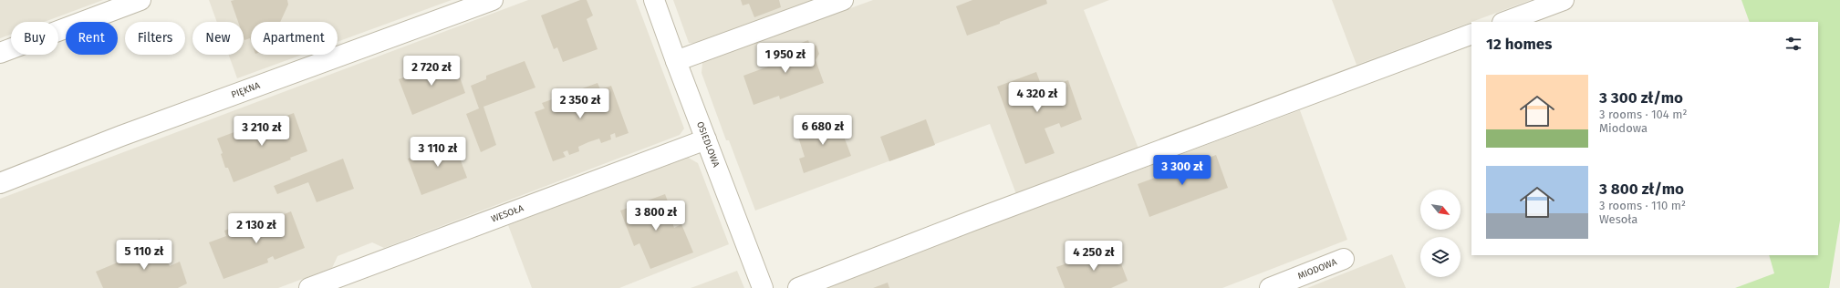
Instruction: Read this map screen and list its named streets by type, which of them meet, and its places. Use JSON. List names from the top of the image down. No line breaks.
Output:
{"streets":{"street":["PIĘKNA","OSIEDLOWA","WESOŁA","MIODOWA"]},"crossings":[["OSIEDLOWA","WESOŁA"]],"north":"bottom right","page":{"chip":["Buy","Rent","Filters","New","Apartment"],"heading":"12 homes","price":["1 950 zł","2 720 zł","4 320 zł","2 350 zł","6 680 zł","3 210 zł","3 110 zł","3 300 zł","3 800 zł","2 130 zł","5 110 zł","4 250 zł"],"list":[{"name":"3 300 zł/mo","note":"3 rooms · 104 m² · Miodowa"},{"name":"3 800 zł/mo","note":"3 rooms · 110 m² · Wesoła"}]}}
